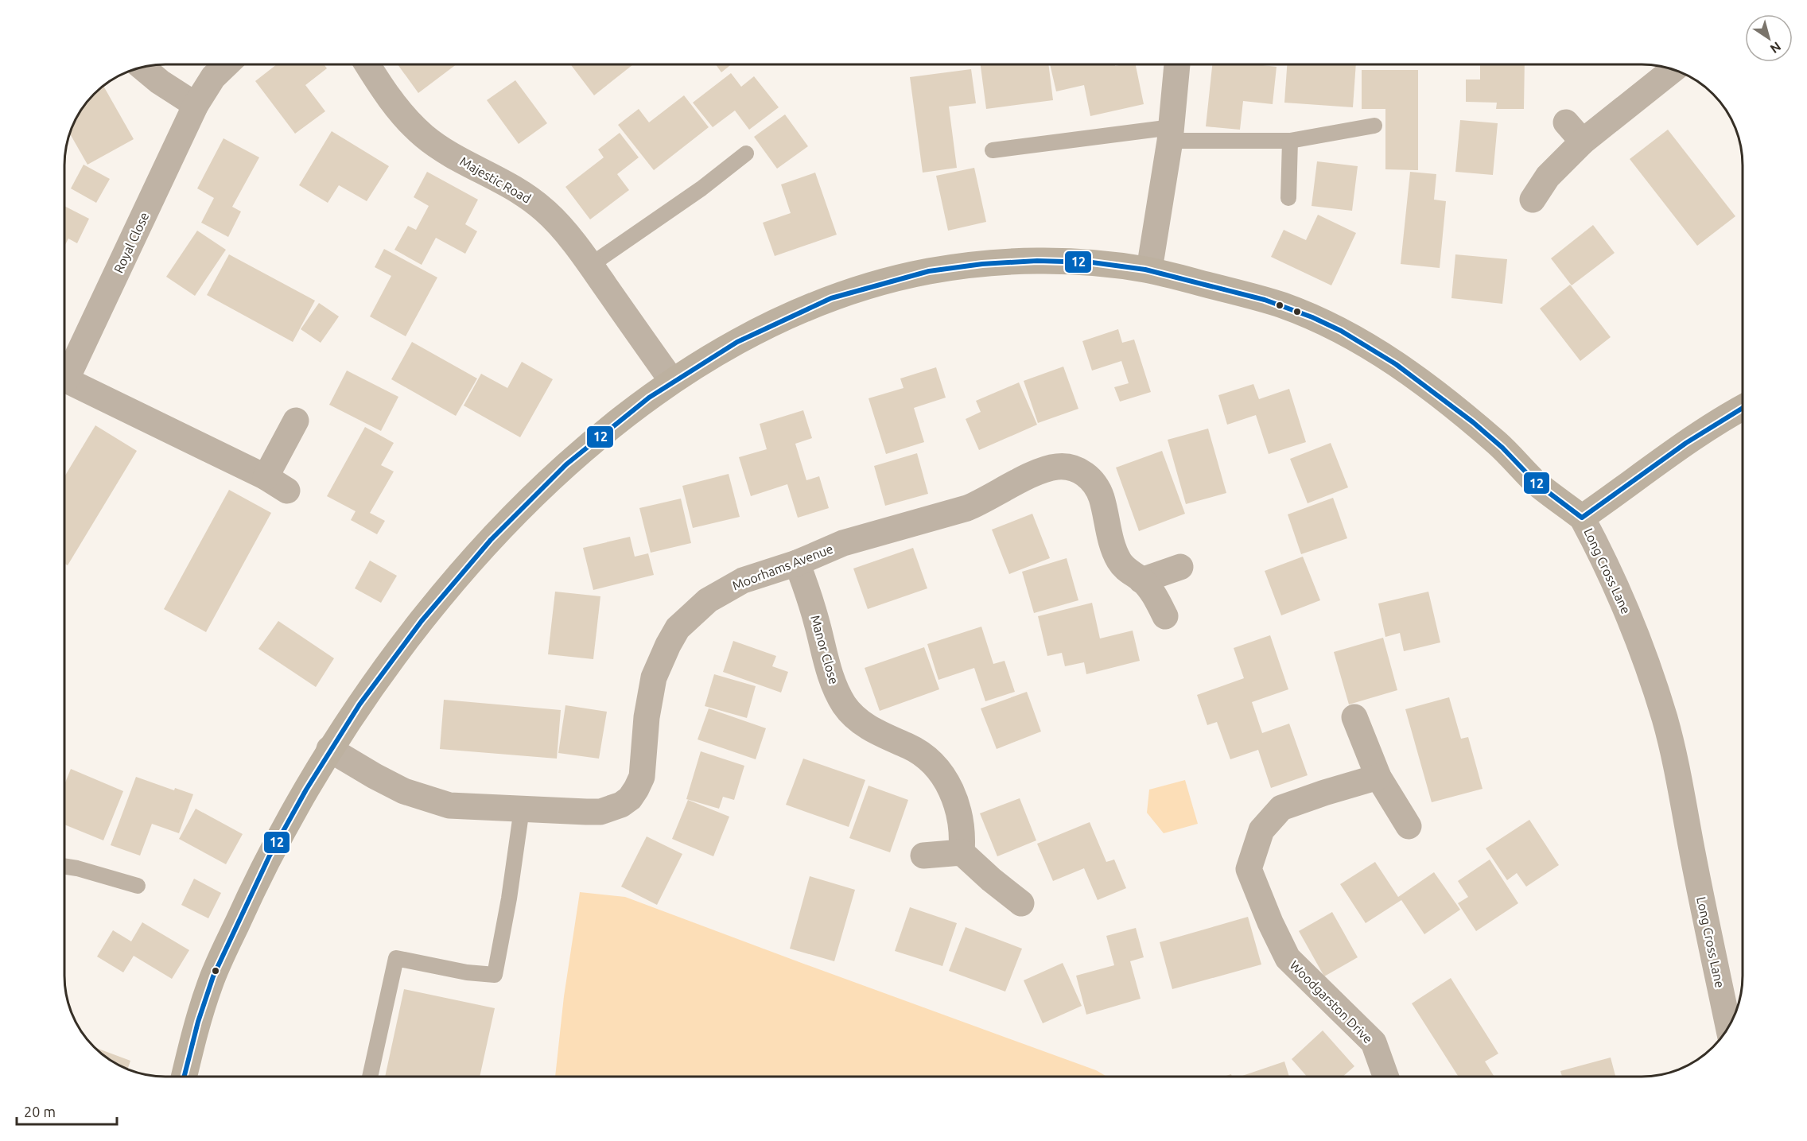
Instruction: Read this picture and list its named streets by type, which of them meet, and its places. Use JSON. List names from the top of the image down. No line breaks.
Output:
{"streets":{"street":["Majestic Road","Royal Close","Moorhams Avenue","Long Cross Lane","Manor Close","Woodgarston Drive"]},"crossings":[["Majestic Road","Long Cross Lane"],["Moorhams Avenue","Long Cross Lane"],["Moorhams Avenue","Manor Close"]],"lines":["transit line 12"],"scale_bar":"20 m","north":"bottom right"}
